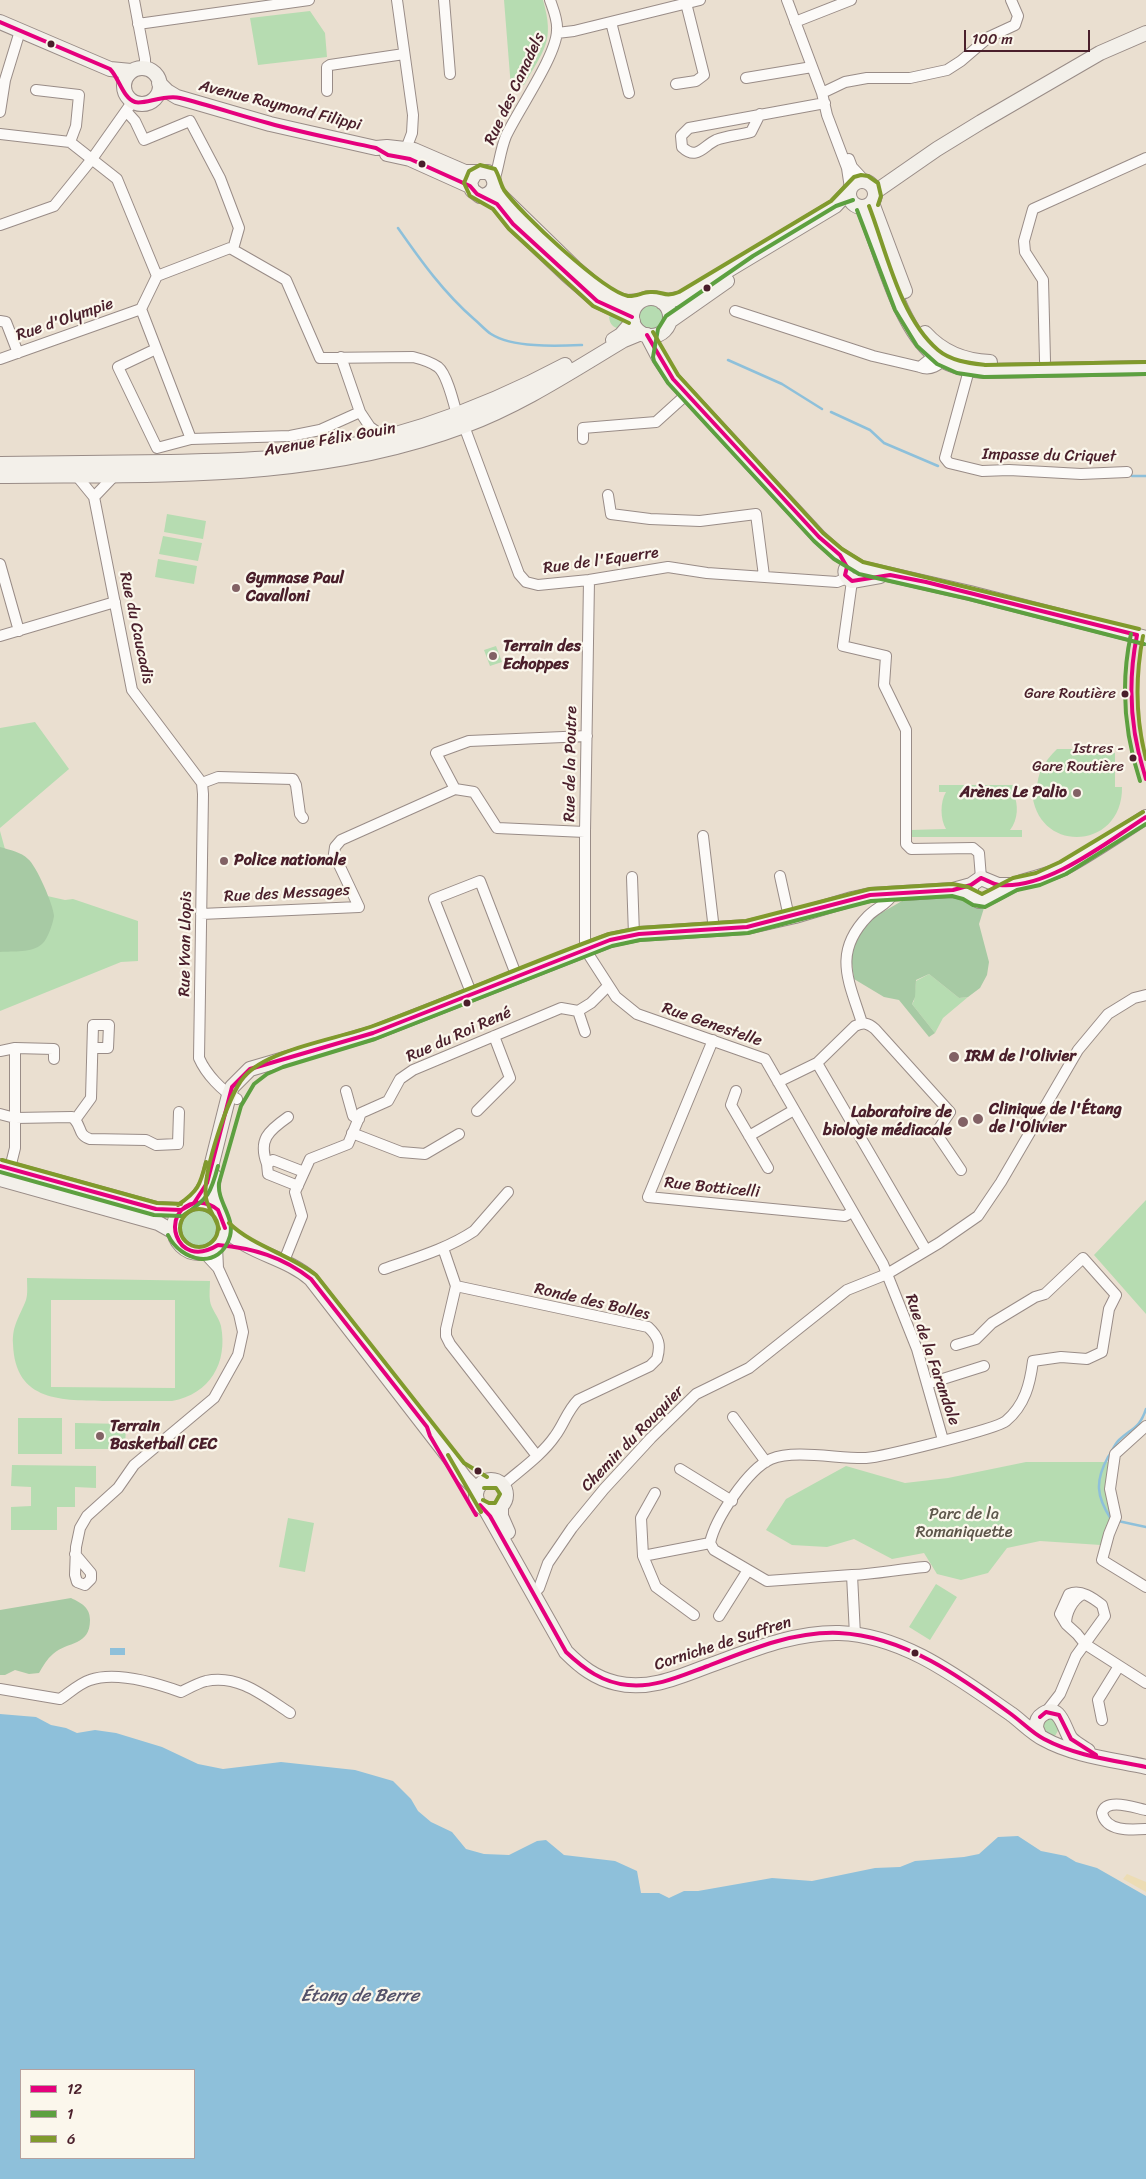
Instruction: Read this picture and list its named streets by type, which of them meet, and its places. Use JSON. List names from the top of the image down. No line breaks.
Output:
{"streets":{"main road":["Avenue Raymond Filippi","Avenue Félix Gouin","Corniche de Suffren"],"street":["Rue des Canadels","Rue d'Olympie","Impasse du Criquet","Rue de l'Equerre","Rue du Caucadis","Rue de la Poutre","Rue des Messages","Rue Yvan Llopis","Rue Genestelle","Rue du Roi René","Rue Botticelli","Ronde des Bolles","Rue de la Farandole","Chemin du Rouquier"]},"crossings":[["Rue des Canadels","Avenue Raymond Filippi"],["Avenue Félix Gouin","Rue de l'Equerre"],["Avenue Félix Gouin","Rue du Caucadis"],["Rue de l'Equerre","Rue de la Poutre"],["Rue du Caucadis","Rue Yvan Llopis"],["Rue de la Poutre","Rue Genestelle"],["Rue des Messages","Rue Yvan Llopis"],["Rue Genestelle","Rue Botticelli"],["Rue Genestelle","Rue de la Farandole"],["Rue Genestelle","Chemin du Rouquier"],["Rue de la Farandole","Chemin du Rouquier"],["Chemin du Rouquier","Corniche de Suffren"]],"water":["Étang de Berre"],"parks":["Parc de la Romaniquette"],"places":["Gymnase Paul Cavalloni","Terrain des Echoppes","Gare Routière","Istres - Gare Routière","Arènes Le Palio","Police nationale","IRM de l'Olivier","Clinique de l'Étang de l'Olivier","Laboratoire de biologie médiacale","Terrain Basketball CEC"],"lines":["transit line 12","transit line 6","transit line 1"],"legend":["12","1","6"],"scale_bar":"100 m"}
